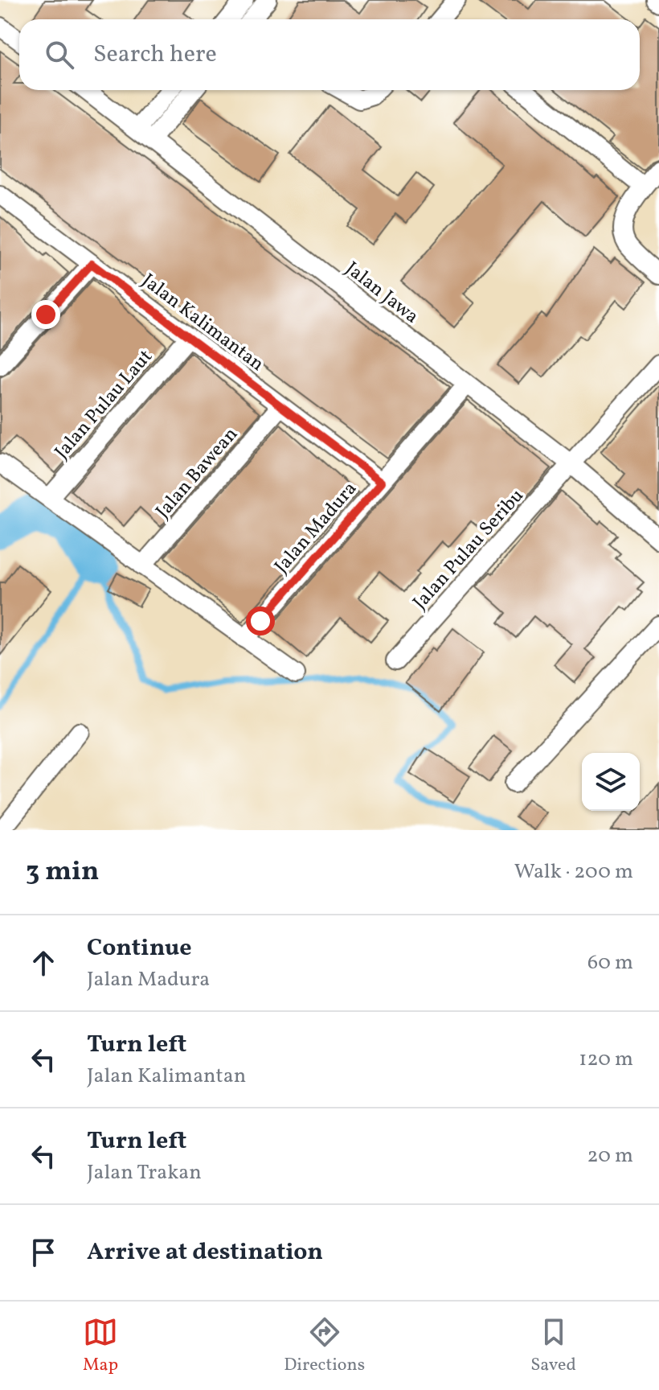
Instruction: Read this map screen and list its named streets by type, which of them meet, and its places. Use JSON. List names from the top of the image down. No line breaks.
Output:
{"streets":{"street":["Jalan Jawa","Jalan Kalimantan","Jalan Pulau Laut","Jalan Bawean","Jalan Madura","Jalan Pulau Seribu"]},"crossings":[["Jalan Jawa","Jalan Madura"],["Jalan Jawa","Jalan Pulau Seribu"],["Jalan Kalimantan","Jalan Pulau Laut"],["Jalan Kalimantan","Jalan Bawean"],["Jalan Kalimantan","Jalan Madura"]],"page":{"search":"Search here","heading":["3 min","Walk · 200 m"],"list":[["Continue","Jalan Madura","60 m"],["Turn left","Jalan Kalimantan","120 m"],["Turn left","Jalan Trakan","20 m"],"Arrive at destination"],"nav":["Map","Directions","Saved"]}}
